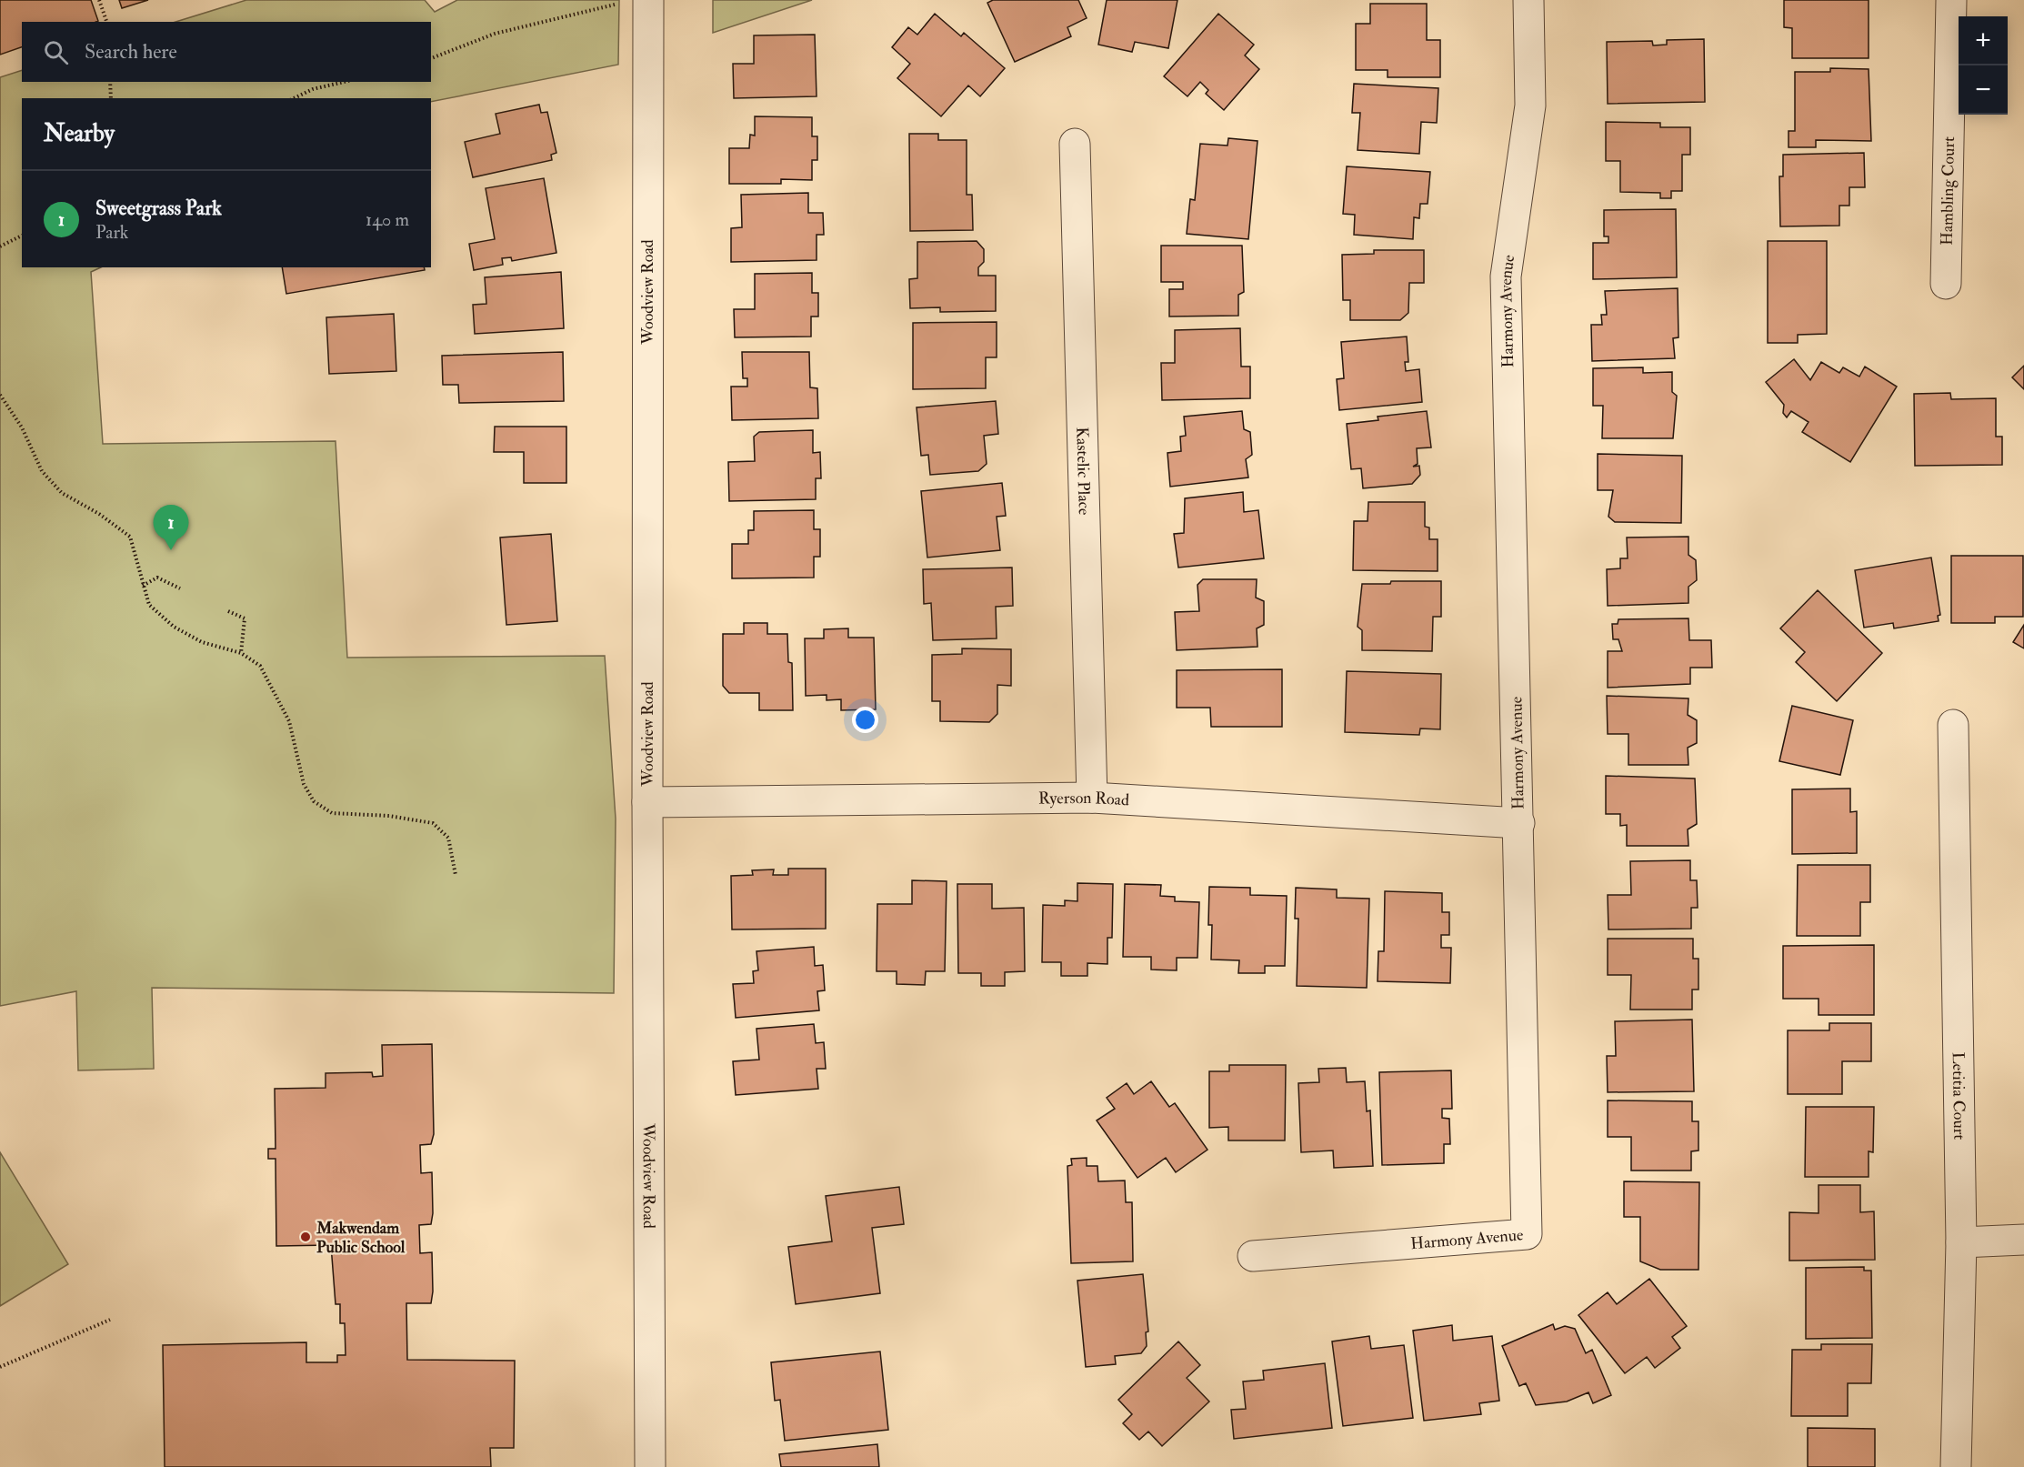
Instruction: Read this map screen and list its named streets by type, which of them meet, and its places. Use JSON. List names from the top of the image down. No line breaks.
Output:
{"streets":{"street":["Hambling Court","Woodview Road","Harmony Avenue","Kastelic Place","Ryerson Road","Letitia Court"]},"crossings":[["Woodview Road","Ryerson Road"],["Harmony Avenue","Ryerson Road"],["Kastelic Place","Ryerson Road"]],"places":["Makwendam Public School"],"page":{"map_buttons":["+","−"],"search":"Search here","heading":"Nearby","list":[{"mark":"1","name":"Sweetgrass Park","note":"Park","value":"140 m"}],"pins":"1"}}
